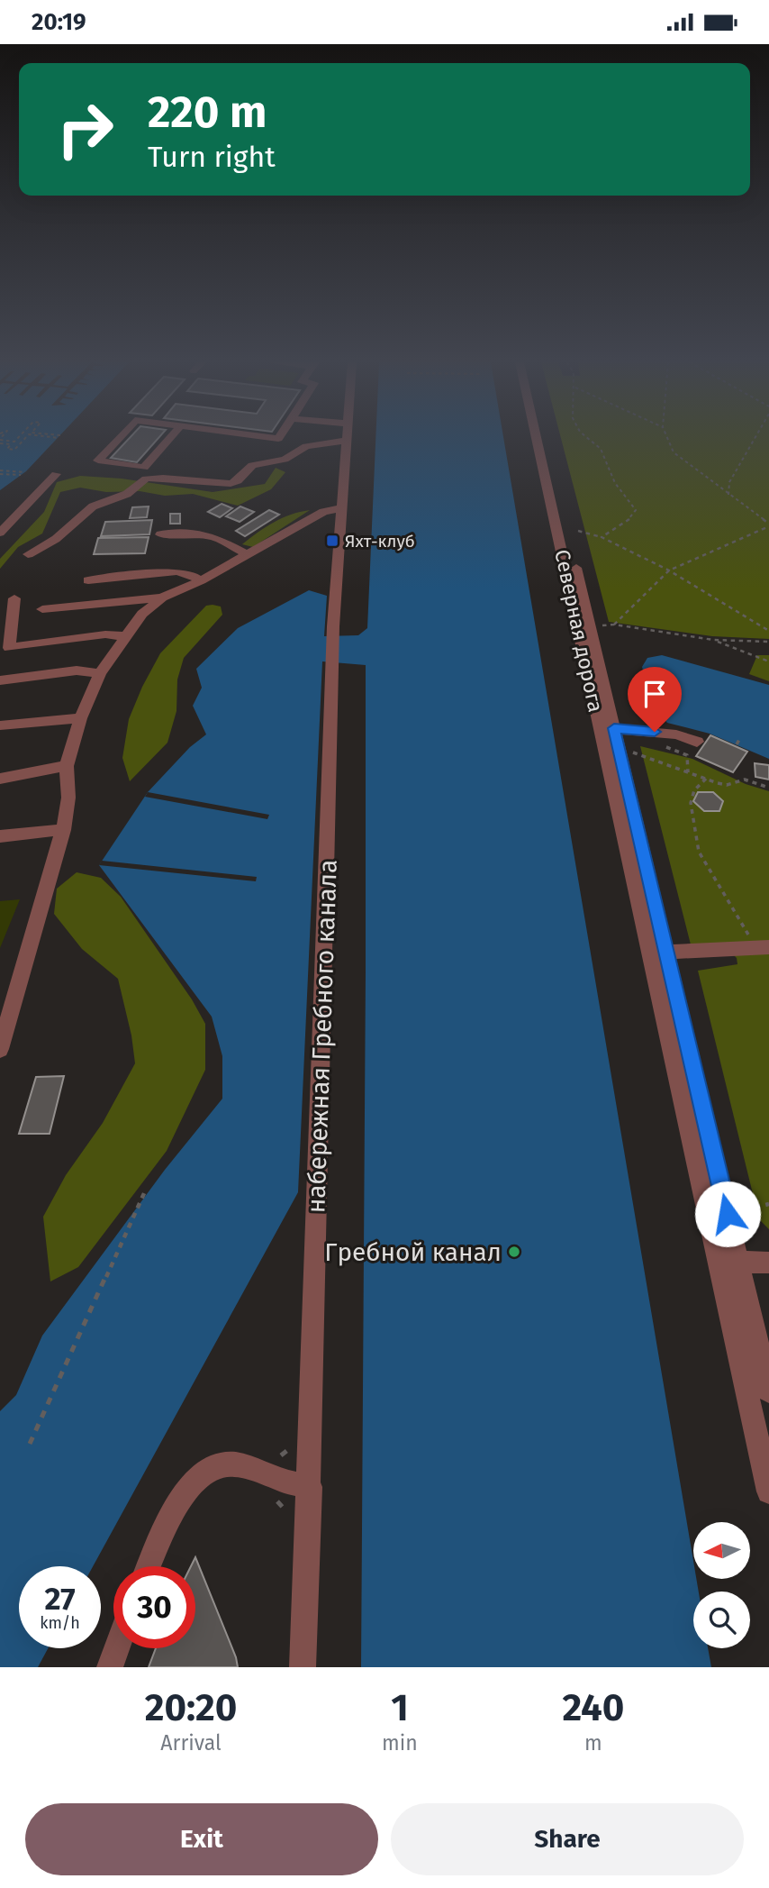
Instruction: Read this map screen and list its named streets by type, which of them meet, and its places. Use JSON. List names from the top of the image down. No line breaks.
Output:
{"streets":{"street":["Северная дорога","набережная Гребного канала"]},"places":{"transit":["Яхт-клуб"],"other":["Гребной канал"]},"north":"left","page":{"status":"20:19","turn":["220 m","Turn right"],"speed":"27 km/h","limit":"30","eta":["20:20","Arrival","1","min","240","m"],"buttons":["Exit","Share"]}}
